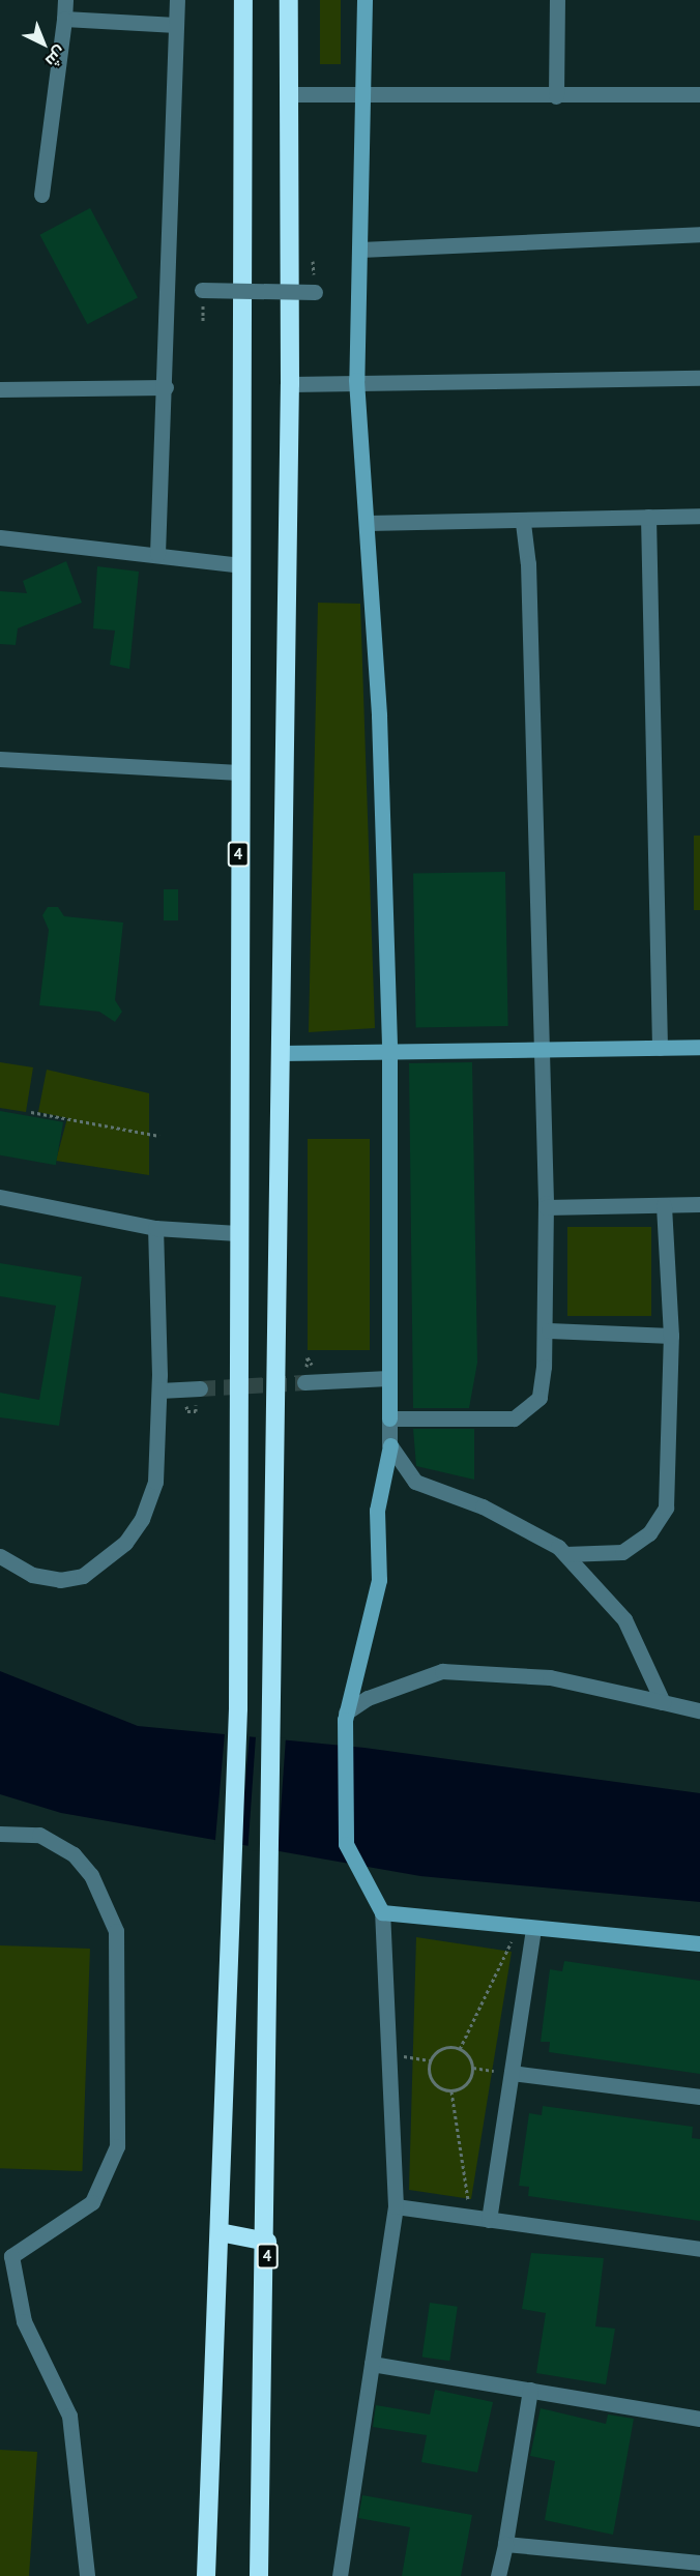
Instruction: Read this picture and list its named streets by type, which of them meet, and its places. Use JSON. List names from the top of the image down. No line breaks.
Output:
{"streets":{"highway":["4"]},"north":"bottom right"}
